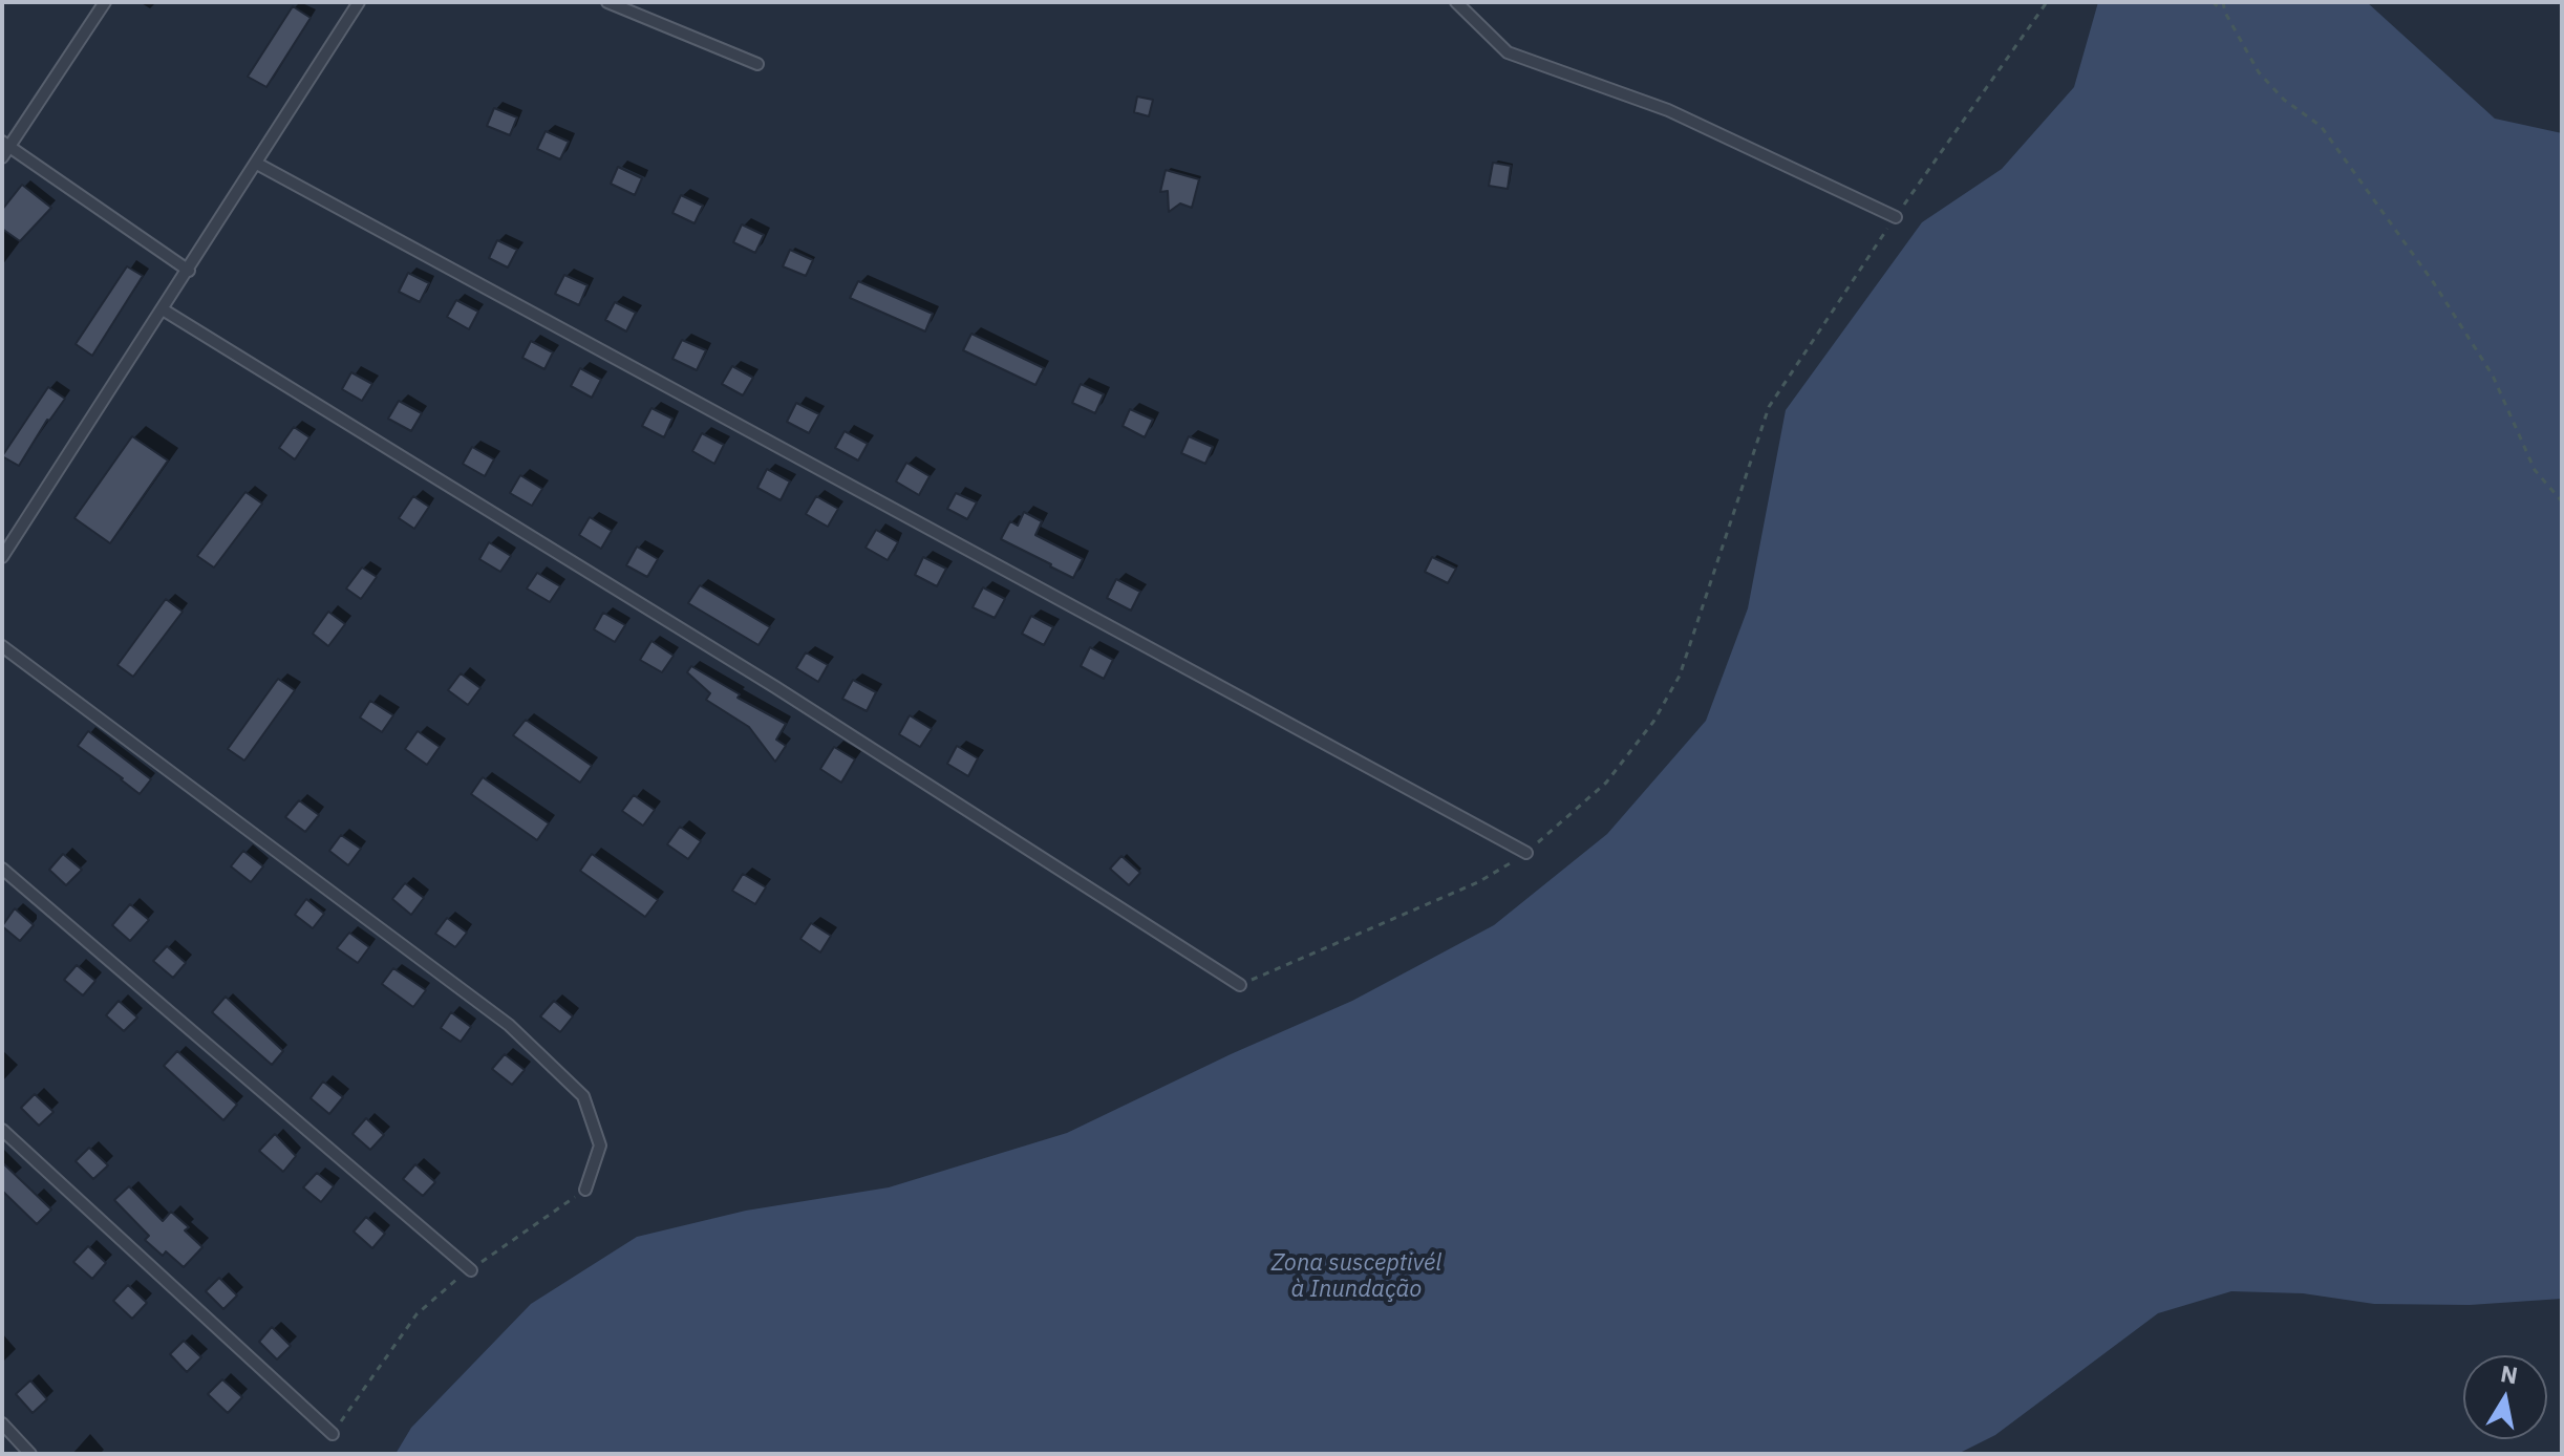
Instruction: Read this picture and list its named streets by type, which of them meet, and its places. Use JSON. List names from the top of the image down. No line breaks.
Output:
{"water":["Zona susceptivél à Inundação"],"north":"top"}
